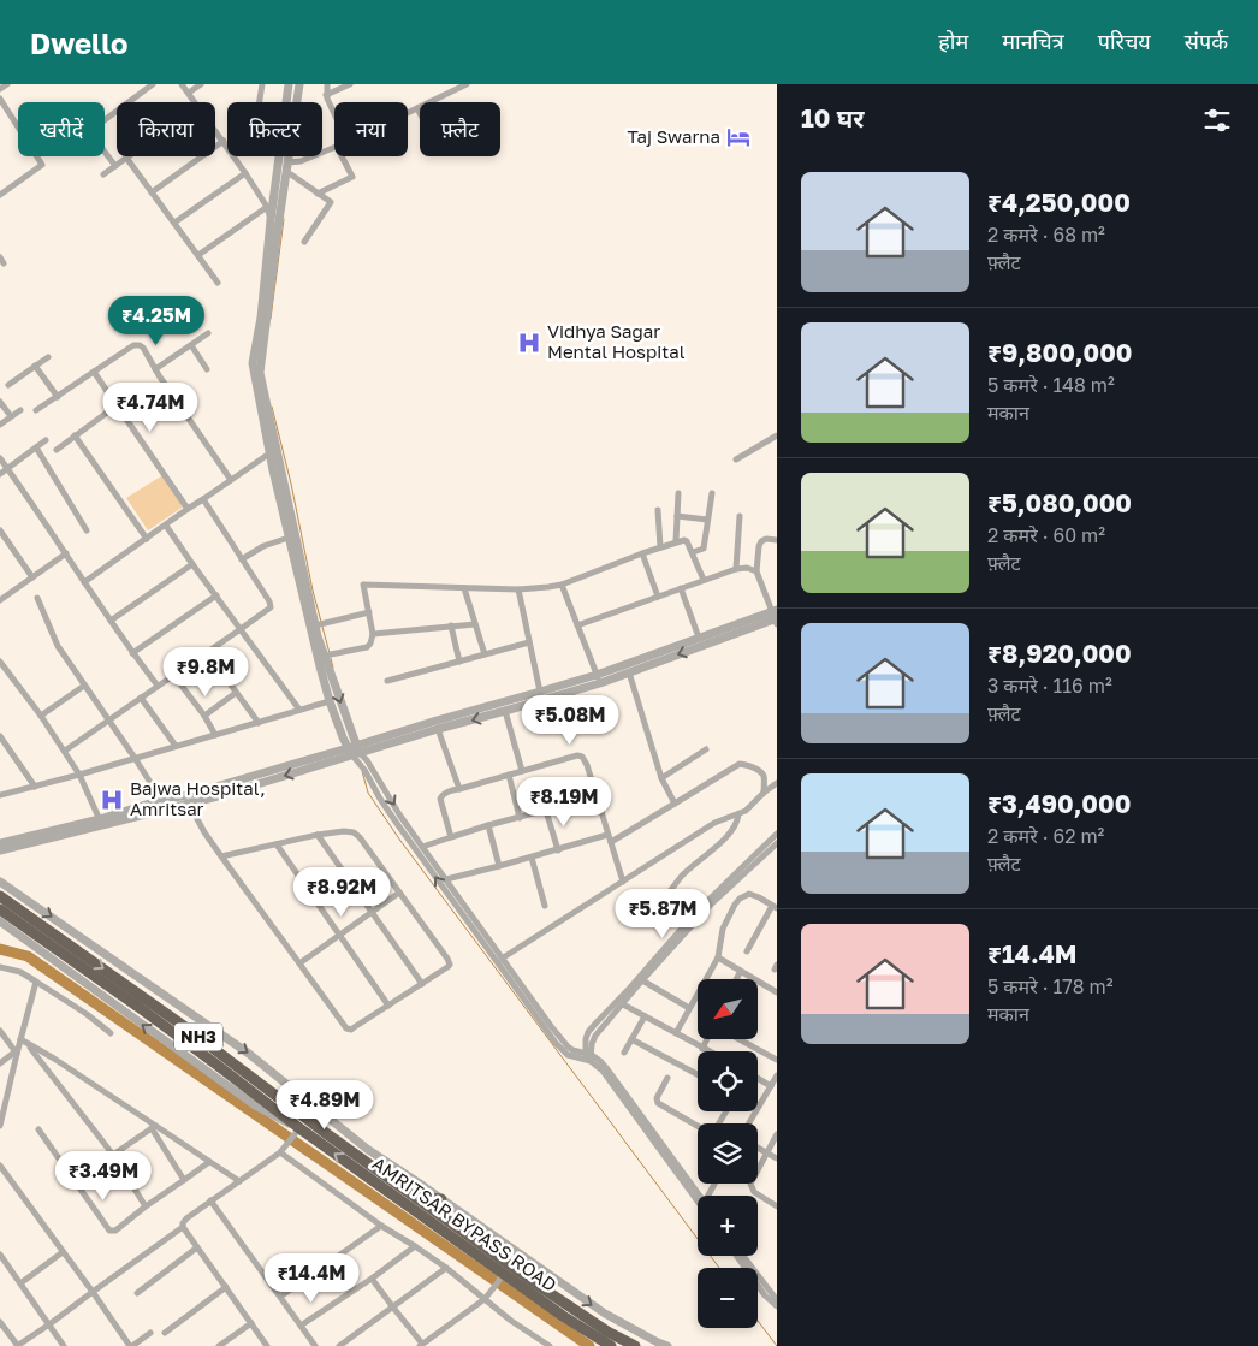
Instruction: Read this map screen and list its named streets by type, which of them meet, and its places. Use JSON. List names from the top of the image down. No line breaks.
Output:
{"streets":{"highway":["NH3","AMRITSAR BYPASS ROAD"]},"crossings":[["NH3","AMRITSAR BYPASS ROAD"]],"places":{"hotel":["Taj Swarna"],"hospital":["Vidhya Sagar Mental Hospital","Bajwa Hospital, Amritsar"]},"north":"bottom left","page":{"header":"Dwello","nav":["होम","मानचित्र","परिचय","संपर्क"],"heading":"10 घर","chip":["खरीदें","किराया","फ़िल्टर","नया","फ़्लैट"],"list":[{"name":"₹4,250,000","note":"2 कमरे · 68 m² · फ़्लैट"},{"name":"₹9,800,000","note":"5 कमरे · 148 m² · मकान"},{"name":"₹5,080,000","note":"2 कमरे · 60 m² · फ़्लैट"},{"name":"₹8,920,000","note":"3 कमरे · 116 m² · फ़्लैट"},{"name":"₹3,490,000","note":"2 कमरे · 62 m² · फ़्लैट"},{"name":"₹14.4M","note":"5 कमरे · 178 m² · मकान"}],"price":["₹4.25M","₹4.74M","₹9.8M","₹5.08M","₹8.19M","₹8.92M","₹5.87M","₹4.89M","₹3.49M","₹14.4M"],"map_buttons":["+","−"]}}
